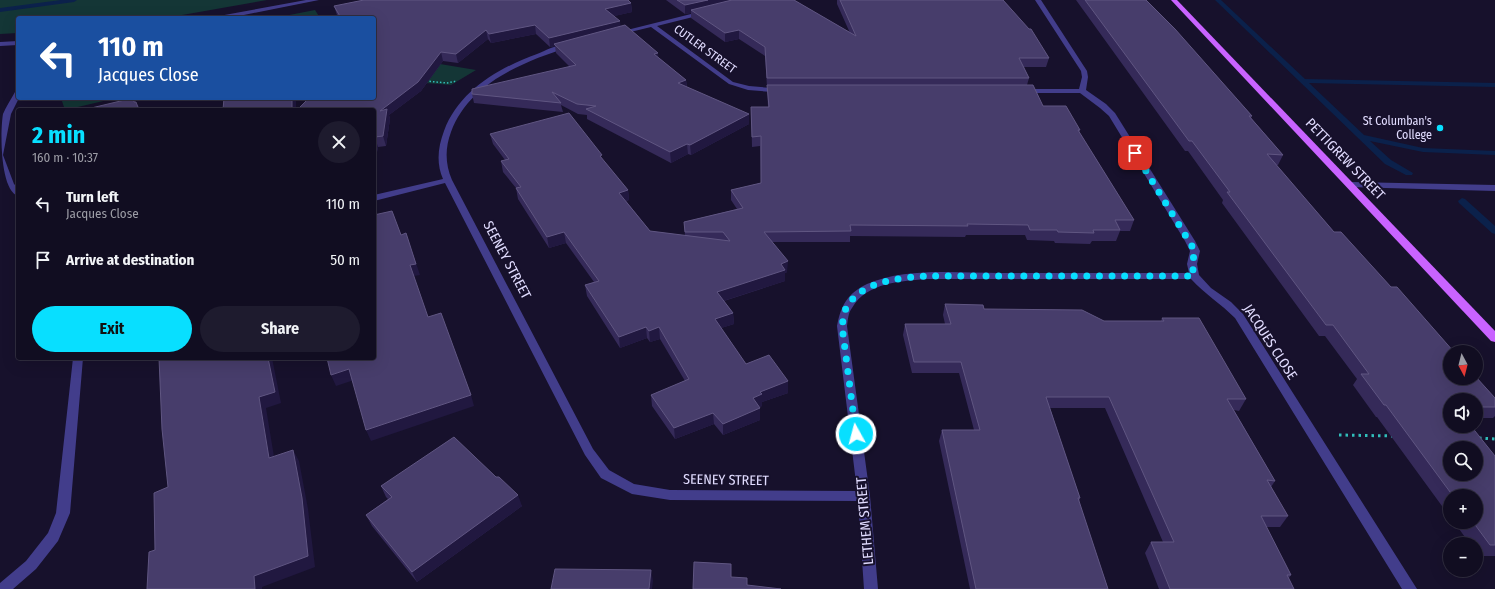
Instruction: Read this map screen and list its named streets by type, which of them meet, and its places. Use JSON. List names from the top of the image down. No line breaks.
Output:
{"streets":{"main road":["PETTIGREW STREET"],"street":["CUTLER STREET","SEENEY STREET","JACQUES CLOSE","LETHEM STREET"]},"crossings":[["SEENEY STREET","LETHEM STREET"],["JACQUES CLOSE","LETHEM STREET"]],"places":["St Columban's College"],"north":"bottom","page":{"turn":["110 m","Jacques Close"],"heading":["2 min","160 m · 10:37"],"list":[{"name":"Turn left","note":"Jacques Close","value":"110 m"},{"name":"Arrive at destination","value":"50 m"}],"buttons":["Exit","Share"],"map_buttons":["+","−"]}}
